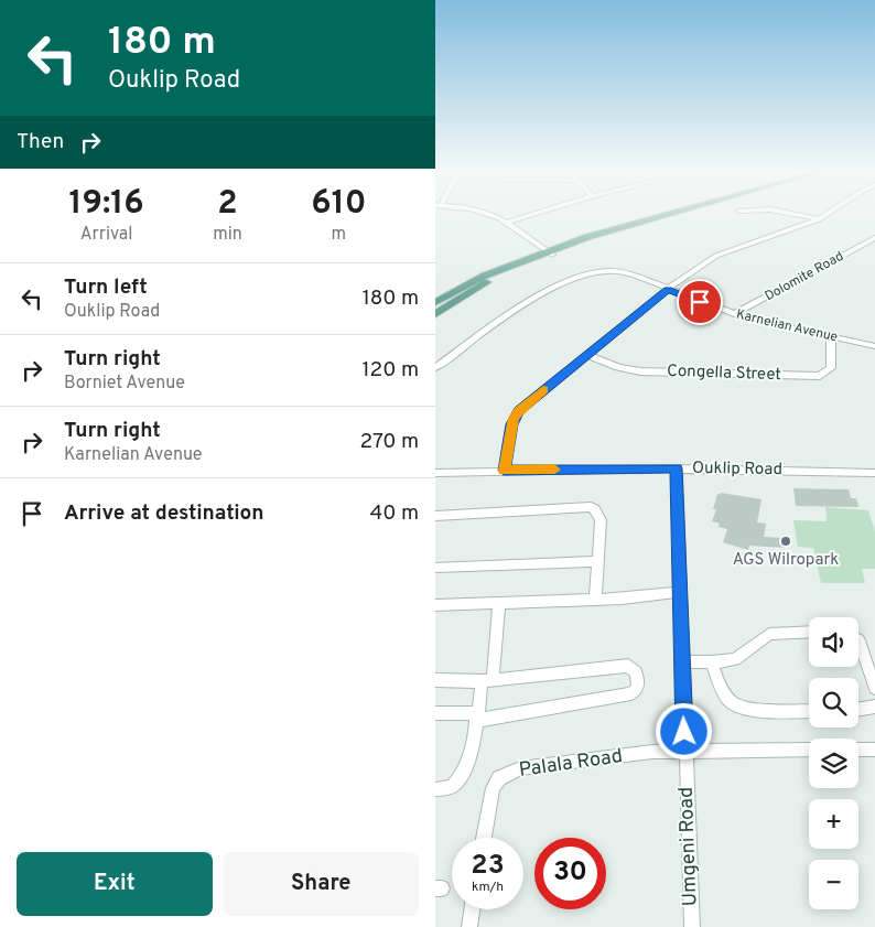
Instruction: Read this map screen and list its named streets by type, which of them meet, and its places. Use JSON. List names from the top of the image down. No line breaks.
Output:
{"streets":{"street":["Dolomite Road","Karnelian Avenue","Congella Street","Ouklip Road","Palala Road","Umgeni Road"]},"crossings":[["Dolomite Road","Karnelian Avenue"],["Karnelian Avenue","Congella Street"],["Ouklip Road","Umgeni Road"],["Palala Road","Umgeni Road"]],"places":["AGS Wilropark"],"page":{"turn":["180 m","Ouklip Road"],"then":"Then","eta":["19:16","Arrival","2","min","610","m"],"list":[{"name":"Turn left","note":"Ouklip Road","value":"180 m"},{"name":"Turn right","note":"Borniet Avenue","value":"120 m"},{"name":"Turn right","note":"Karnelian Avenue","value":"270 m"},{"name":"Arrive at destination","value":"40 m"}],"map_buttons":["+","−"],"speed":"23 km/h","limit":"30","buttons":["Exit","Share"]}}
